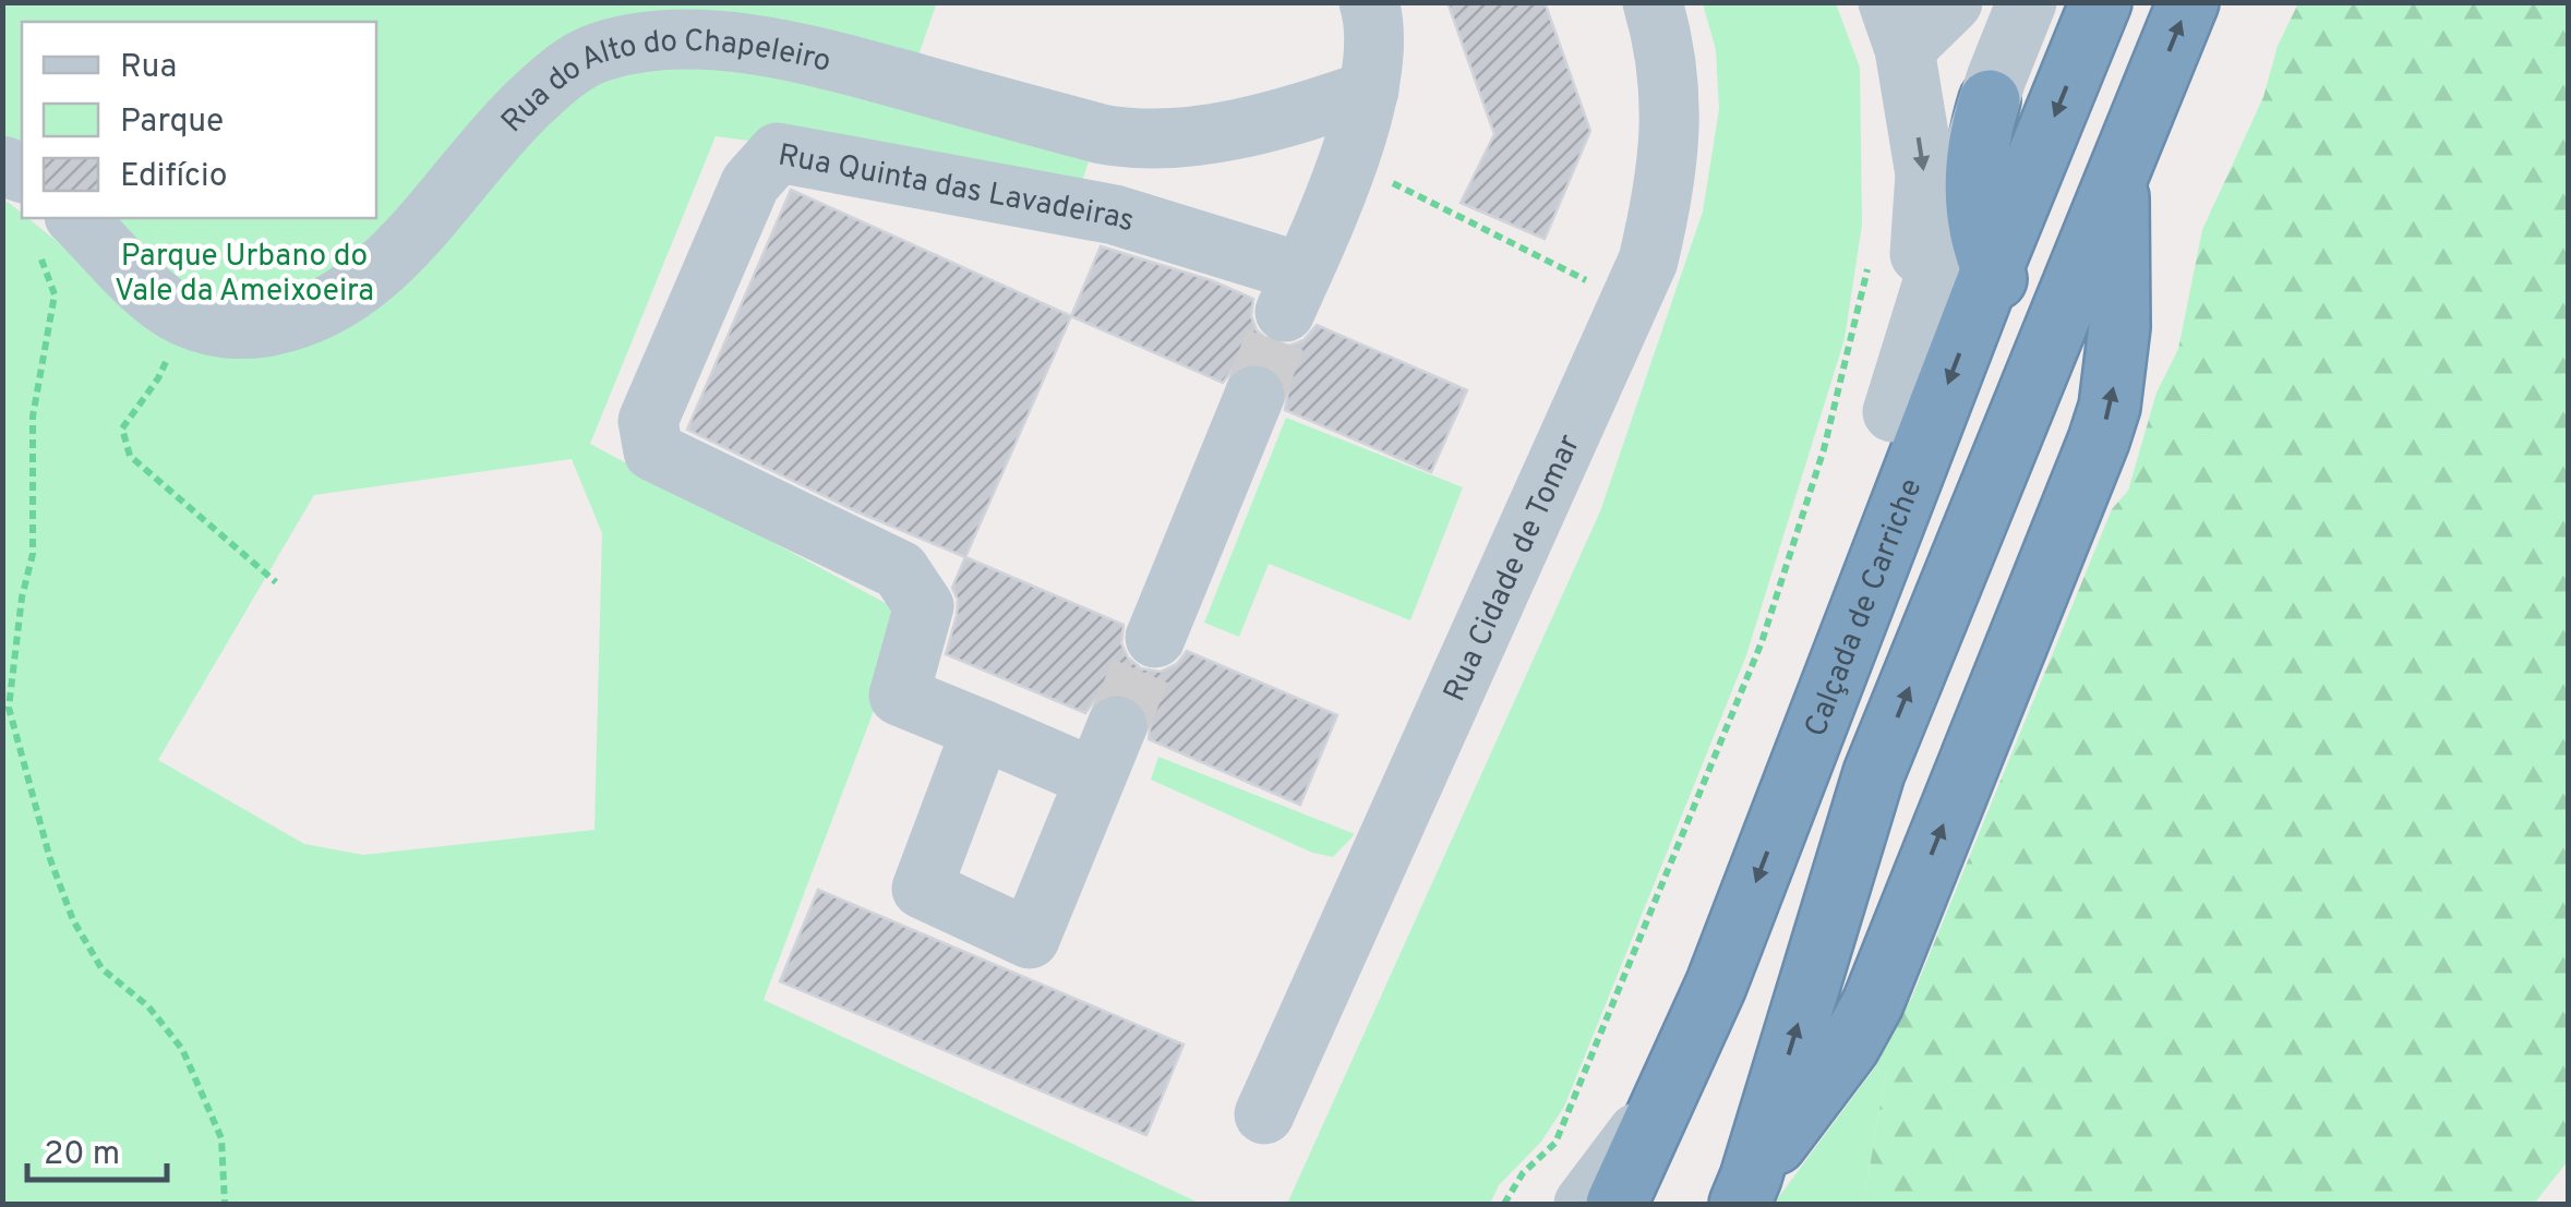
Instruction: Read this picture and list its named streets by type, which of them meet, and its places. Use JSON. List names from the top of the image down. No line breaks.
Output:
{"streets":{"highway":["Calçada de Carriche"],"street":["Rua do Alto do Chapeleiro","Rua Quinta das Lavadeiras","Rua Cidade de Tomar"]},"crossings":[["Rua do Alto do Chapeleiro","Rua Quinta das Lavadeiras"]],"parks":["Parque Urbano do Vale da Ameixoeira"],"legend":["Rua","Parque","Edifício"],"scale_bar":"20 m"}
